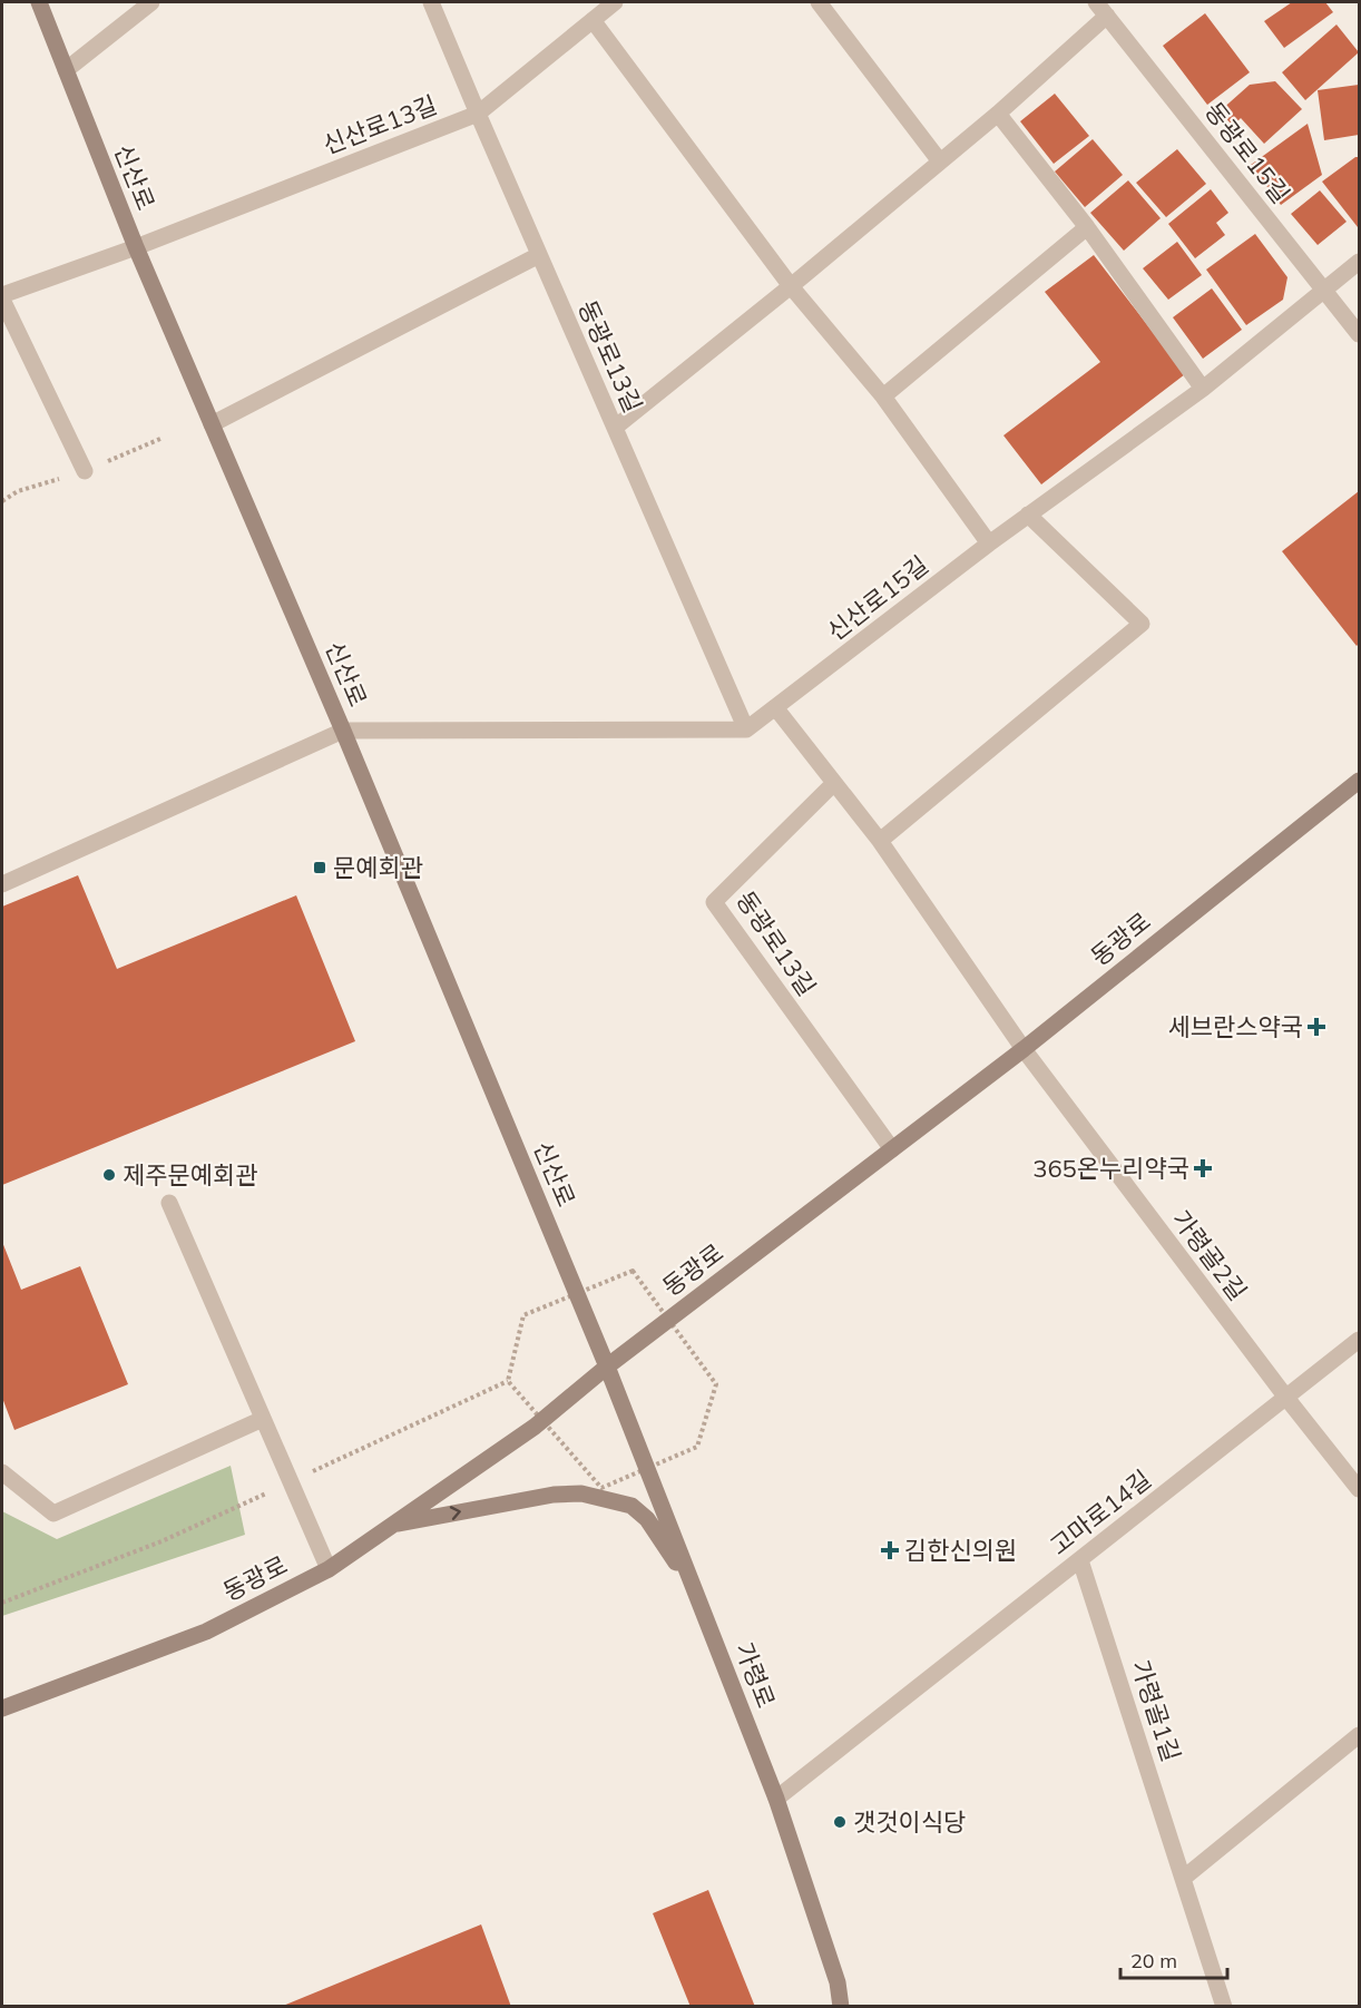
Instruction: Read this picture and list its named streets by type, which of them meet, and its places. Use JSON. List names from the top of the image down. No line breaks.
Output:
{"streets":{"main road":["신산로","동광로","가령로"],"street":["신산로13길","동광로15길","동광로13길","신산로15길","가령골2길","고마로14길","가령골1길"]},"crossings":[["신산로13길","신산로"],["신산로13길","동광로13길"],["동광로15길","신산로15길"],["신산로","동광로"],["신산로","가령로"],["동광로13길","신산로15길"],["동광로13길","동광로"],["동광로","가령골2길"],["동광로","가령로"],["가령골2길","고마로14길"],["고마로14길","가령로"],["고마로14길","가령골1길"]],"places":{"transit":["문예회관"],"health":["세브란스약국","365온누리약국","김한신의원"],"other":["제주문예회관","갯것이식당"]},"scale_bar":"20 m"}
